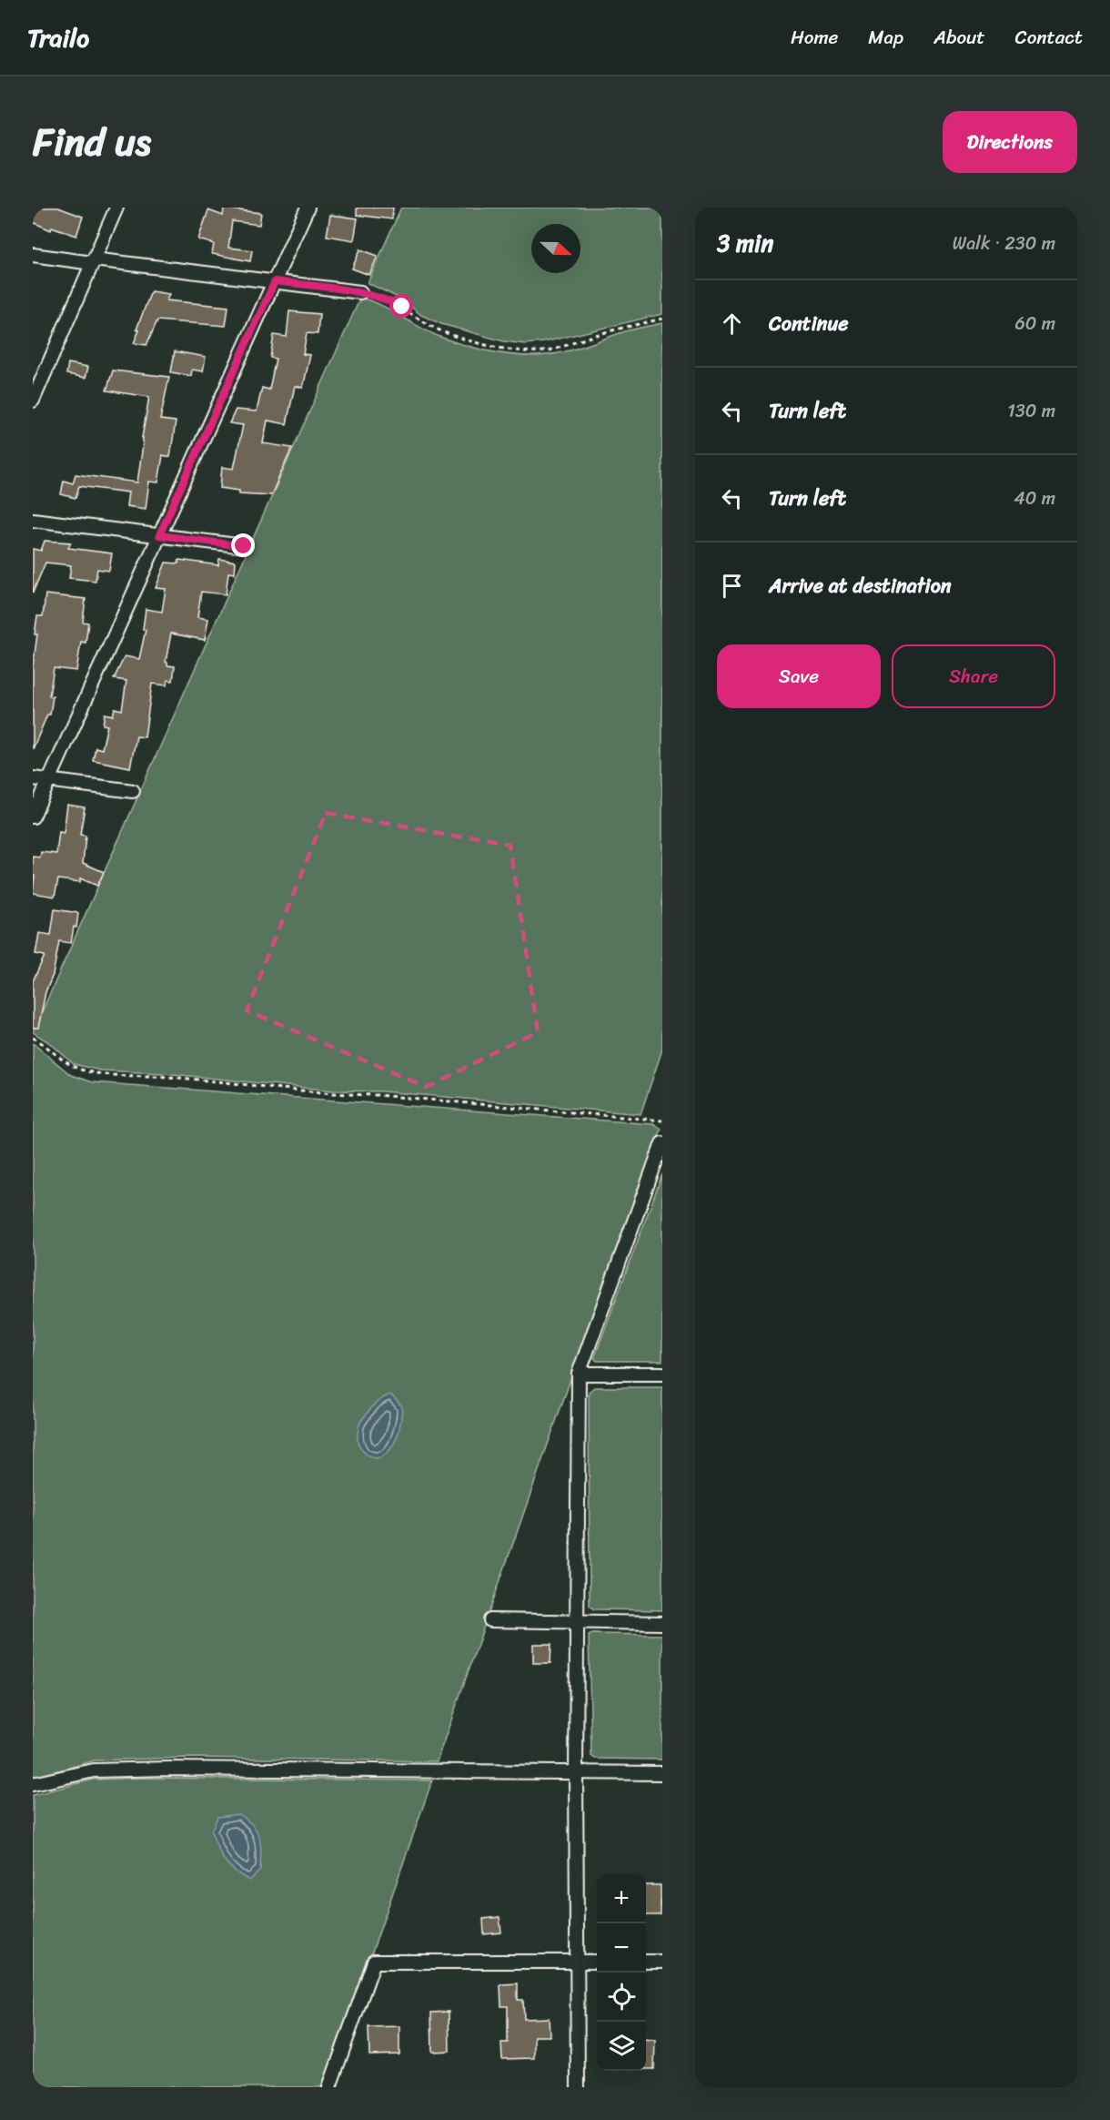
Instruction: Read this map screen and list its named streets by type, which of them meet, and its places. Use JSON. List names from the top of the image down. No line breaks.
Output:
{"north":"right","page":{"header":"Trailo","nav":["Home","Map","About","Contact"],"title":"Find us","buttons":["Directions",["Save","Share"]],"heading":["3 min","Walk · 230 m"],"list":[["Continue","60 m"],["Turn left","130 m"],["Turn left","40 m"],"Arrive at destination"],"map_buttons":["+","−"]}}
